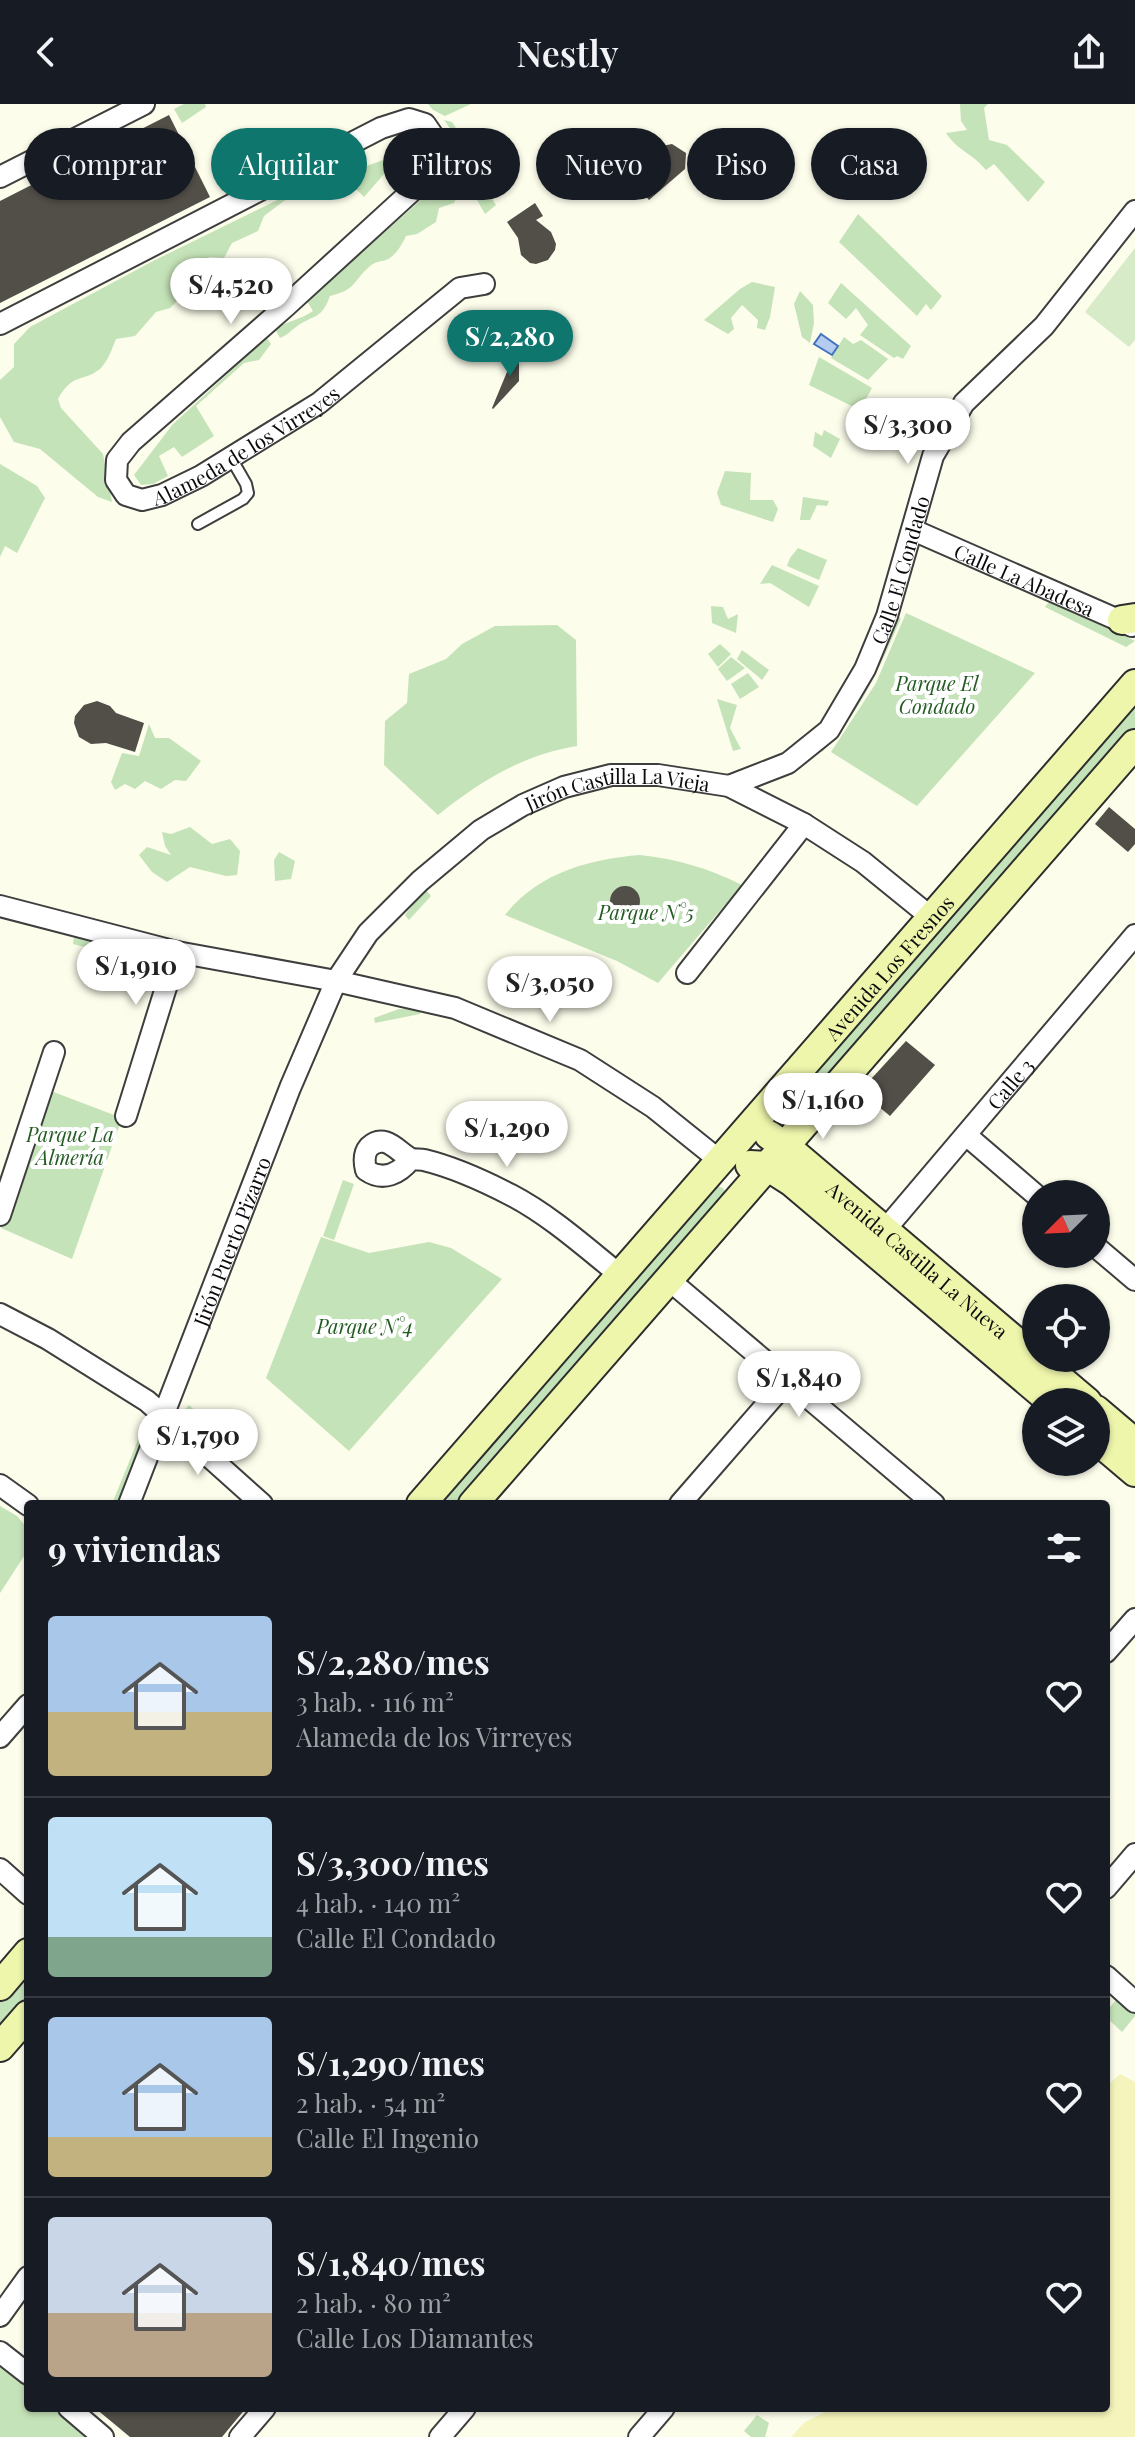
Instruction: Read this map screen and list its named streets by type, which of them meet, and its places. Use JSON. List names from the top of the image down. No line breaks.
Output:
{"streets":{"main road":["Avenida Los Fresnos","Avenida Castilla La Nueva"],"street":["Alameda de los Virreyes","Calle El Condado","Calle La Abadesa","Jirón Castilla La Vieja","Calle 3","Jirón Puerto Pizarro"]},"crossings":[["Calle El Condado","Calle La Abadesa"],["Calle El Condado","Jirón Castilla La Vieja"],["Jirón Castilla La Vieja","Avenida Los Fresnos"],["Jirón Castilla La Vieja","Jirón Puerto Pizarro"],["Avenida Los Fresnos","Avenida Castilla La Nueva"],["Calle 3","Avenida Castilla La Nueva"]],"parks":["Parque El Condado","Parque N°5","Parque La Almería","Parque N°4"],"north":"bottom left","page":{"header":"Nestly","chip":["Comprar","Alquilar","Filtros","Nuevo","Piso","Casa"],"price":["S/4,520","S/2,280","S/3,300","S/1,910","S/3,050","S/1,160","S/1,290","S/1,840","S/1,790"],"heading":"9 viviendas","list":[{"name":"S/2,280/mes","note":"3 hab. · 116 m² · Alameda de los Virreyes"},{"name":"S/3,300/mes","note":"4 hab. · 140 m² · Calle El Condado"},{"name":"S/1,290/mes","note":"2 hab. · 54 m² · Calle El Ingenio"},{"name":"S/1,840/mes","note":"2 hab. · 80 m² · Calle Los Diamantes"}]}}
